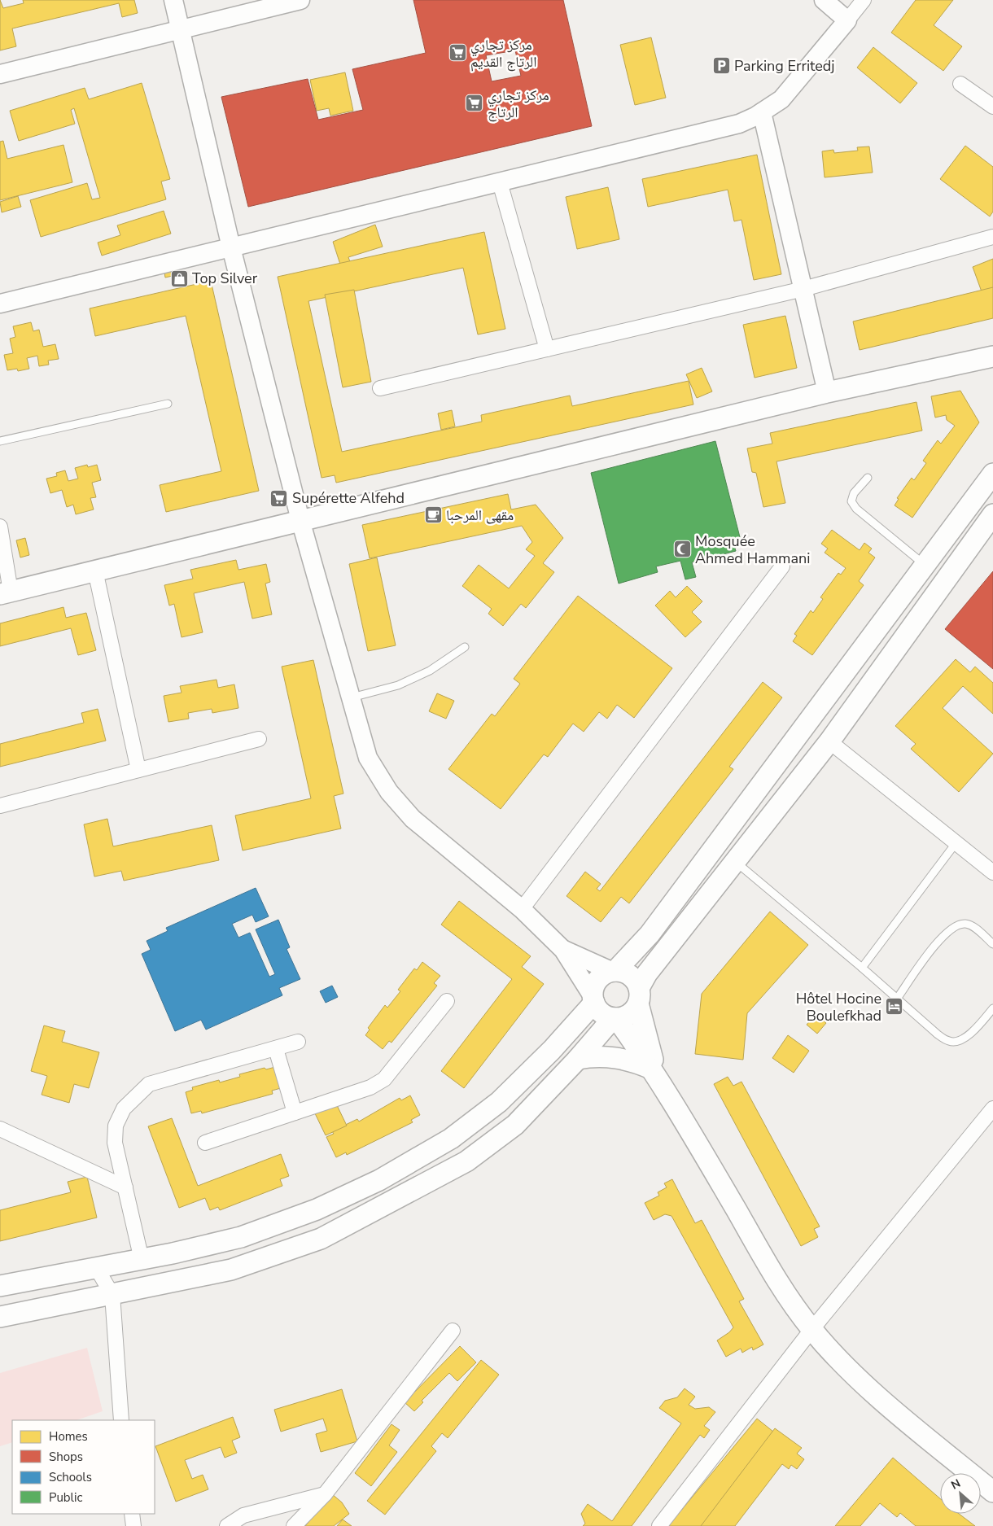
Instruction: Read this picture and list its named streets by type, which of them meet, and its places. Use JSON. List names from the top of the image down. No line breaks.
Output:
{"places":{"supermarket":["مركز تجاري الرتاج القديم","مركز تجاري الرتاج","Supérette Alfehd"],"parking":["Parking Erritedj"],"shop":["Top Silver"],"cafe":["مقهى المرحبا"],"mosque":["Mosquée Ahmed Hammani"],"hotel":["Hôtel Hocine Boulefkhad"]},"legend":["Homes","Shops","Schools","Public"],"north":"top left"}
